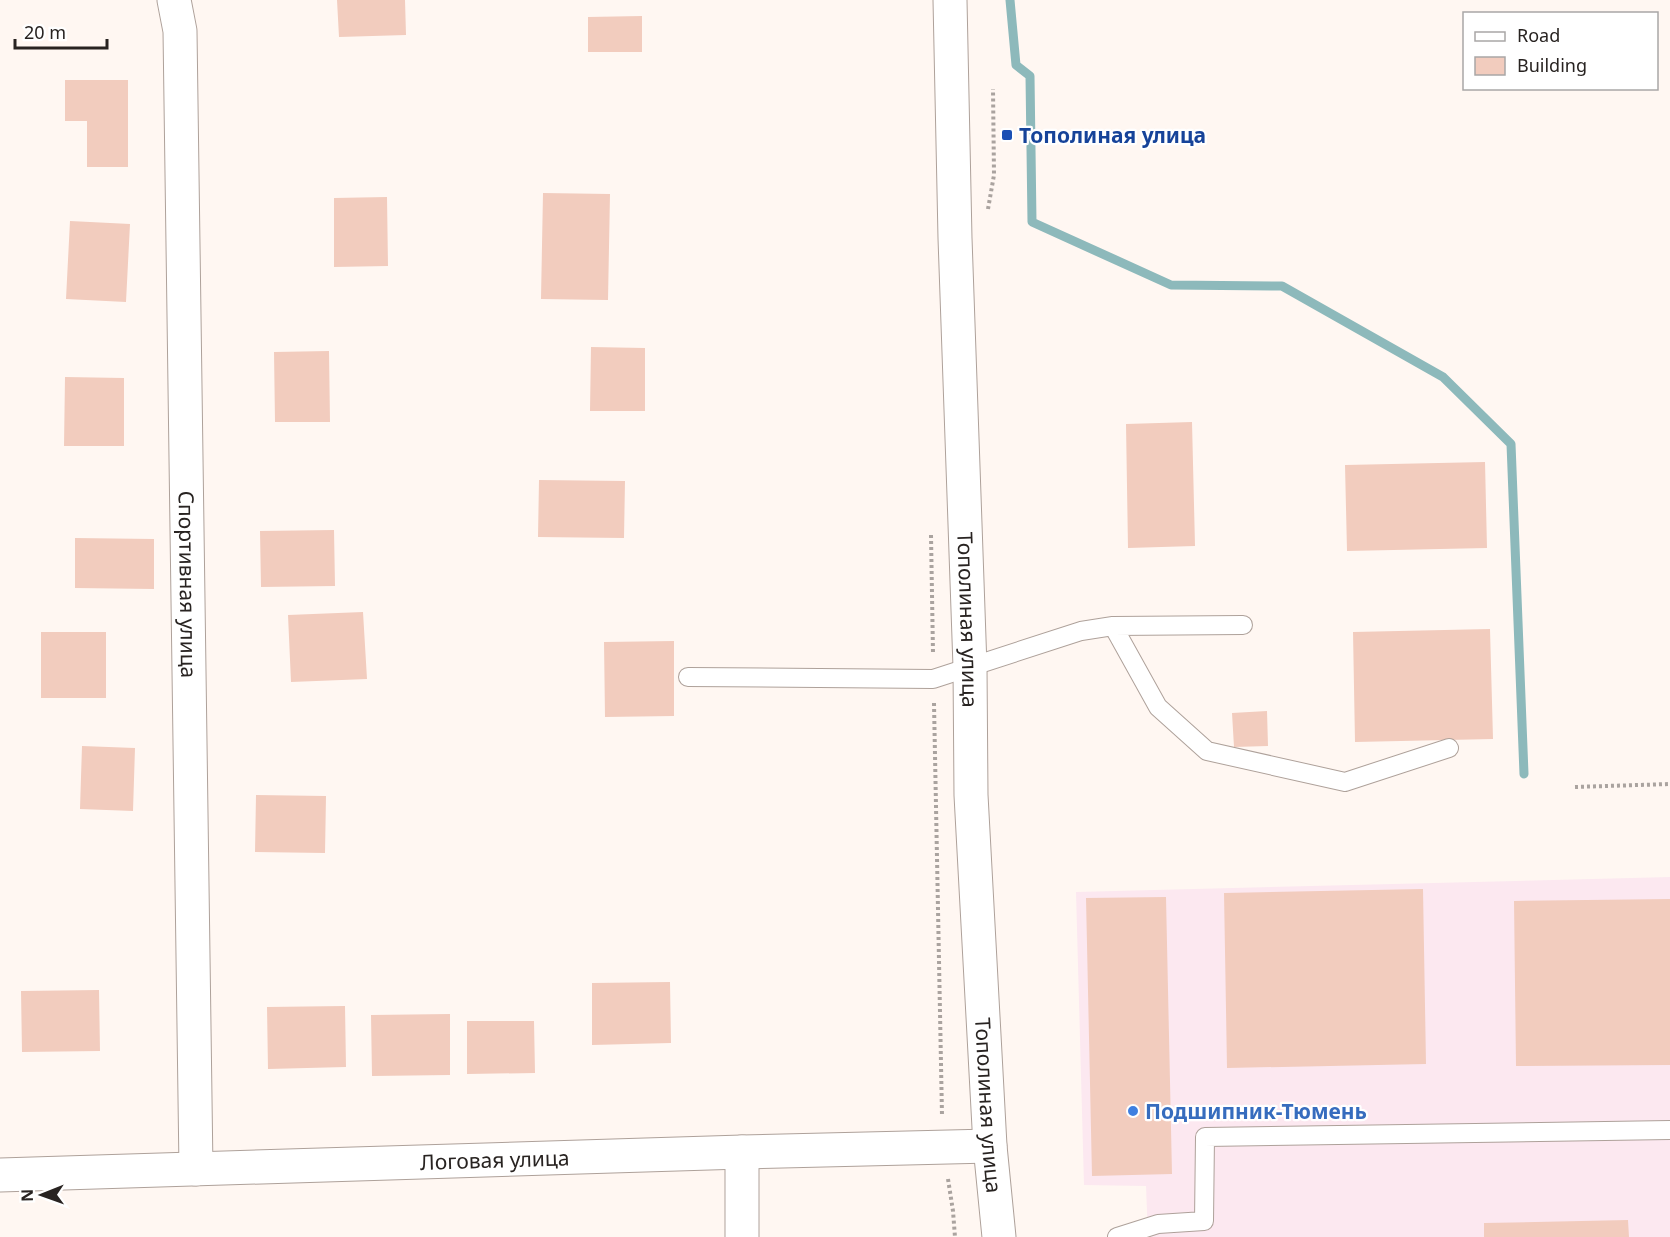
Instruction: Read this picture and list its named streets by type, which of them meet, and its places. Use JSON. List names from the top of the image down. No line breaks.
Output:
{"streets":{"street":["Спортивная улица","Тополиная улица","Логовая улица"]},"crossings":[["Спортивная улица","Логовая улица"],["Тополиная улица","Логовая улица"]],"places":{"transit":["Тополиная улица"],"other":["Подшипник-Тюмень"]},"legend":["Road","Building"],"scale_bar":"20 m","north":"left"}
